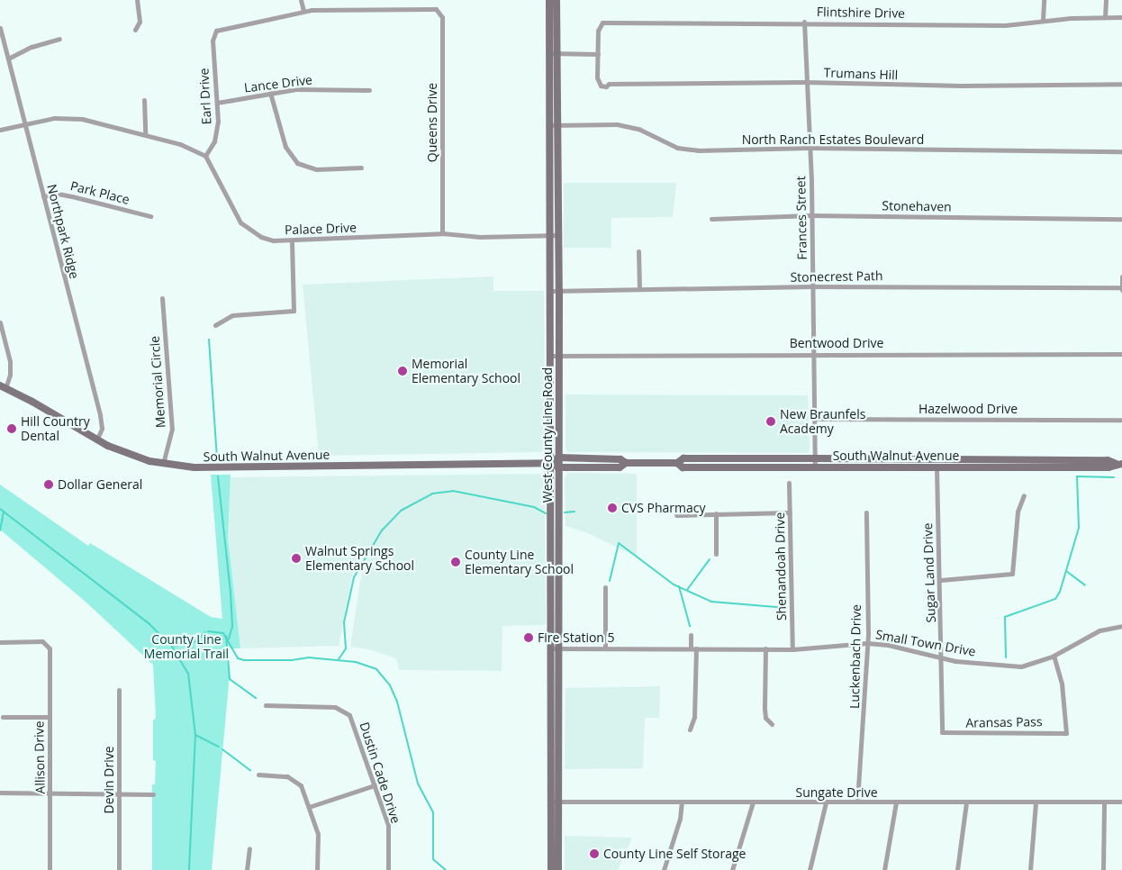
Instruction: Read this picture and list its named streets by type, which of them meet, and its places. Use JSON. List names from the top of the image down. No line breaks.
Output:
{"streets":{"main road":["West County Line Road","South Walnut Avenue"],"street":["Flintshire Drive","Trumans Hill","Lance Drive","Earl Drive","Queens Drive","North Ranch Estates Boulevard","Park Place","Stonehaven","Frances Street","Palace Drive","Northpark Ridge","Stonecrest Path","Bentwood Drive","Memorial Circle","Hazelwood Drive","Shenandoah Drive","Sugar Land Drive","Small Town Drive","Luckenbach Drive","Aransas Pass","Allison Drive","Dustin Cade Drive","Devin Drive","Sungate Drive"]},"crossings":[["Flintshire Drive","Trumans Hill"],["Flintshire Drive","Frances Street"],["Trumans Hill","Frances Street"],["Lance Drive","Earl Drive"],["Earl Drive","Queens Drive"],["Earl Drive","Palace Drive"],["Queens Drive","Palace Drive"],["North Ranch Estates Boulevard","Frances Street"],["North Ranch Estates Boulevard","West County Line Road"],["Park Place","Northpark Ridge"],["Stonehaven","Frances Street"],["Frances Street","Stonecrest Path"],["Frances Street","Bentwood Drive"],["Frances Street","Hazelwood Drive"],["Frances Street","South Walnut Avenue"],["Palace Drive","West County Line Road"],["Northpark Ridge","South Walnut Avenue"],["Stonecrest Path","West County Line Road"],["Bentwood Drive","West County Line Road"],["Memorial Circle","South Walnut Avenue"],["West County Line Road","South Walnut Avenue"],["West County Line Road","Small Town Drive"],["West County Line Road","Sungate Drive"],["South Walnut Avenue","Sugar Land Drive"],["Shenandoah Drive","Small Town Drive"],["Sugar Land Drive","Small Town Drive"],["Sugar Land Drive","Aransas Pass"],["Small Town Drive","Luckenbach Drive"],["Small Town Drive","Aransas Pass"],["Luckenbach Drive","Sungate Drive"]],"parks":["County Line Memorial Trail"],"places":["Memorial Elementary School","New Braunfels Academy","Hill Country Dental","Dollar General","CVS Pharmacy","Walnut Springs Elementary School","County Line Elementary School","Fire Station 5","County Line Self Storage"]}
